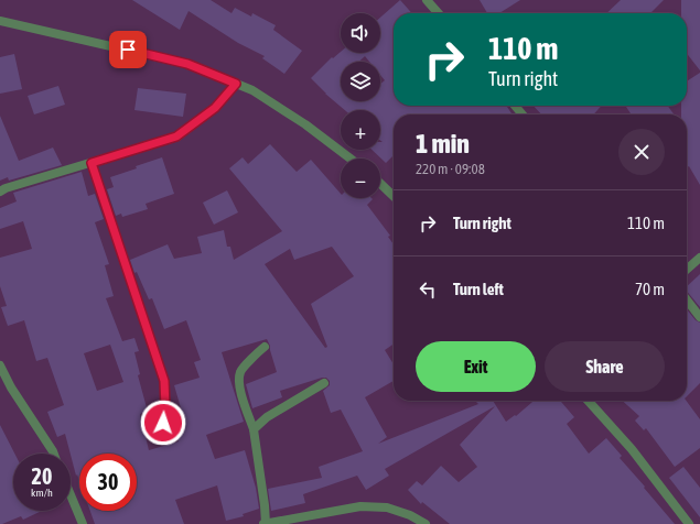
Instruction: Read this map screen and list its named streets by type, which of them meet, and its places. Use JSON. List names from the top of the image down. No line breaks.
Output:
{"page":{"map_buttons":["+","−"],"turn":["110 m","Turn right"],"heading":["1 min","220 m · 09:08"],"list":[{"name":"Turn right","value":"110 m"},{"name":"Turn left","value":"70 m"}],"buttons":["Exit","Share"],"speed":"20 km/h","limit":"30"}}
